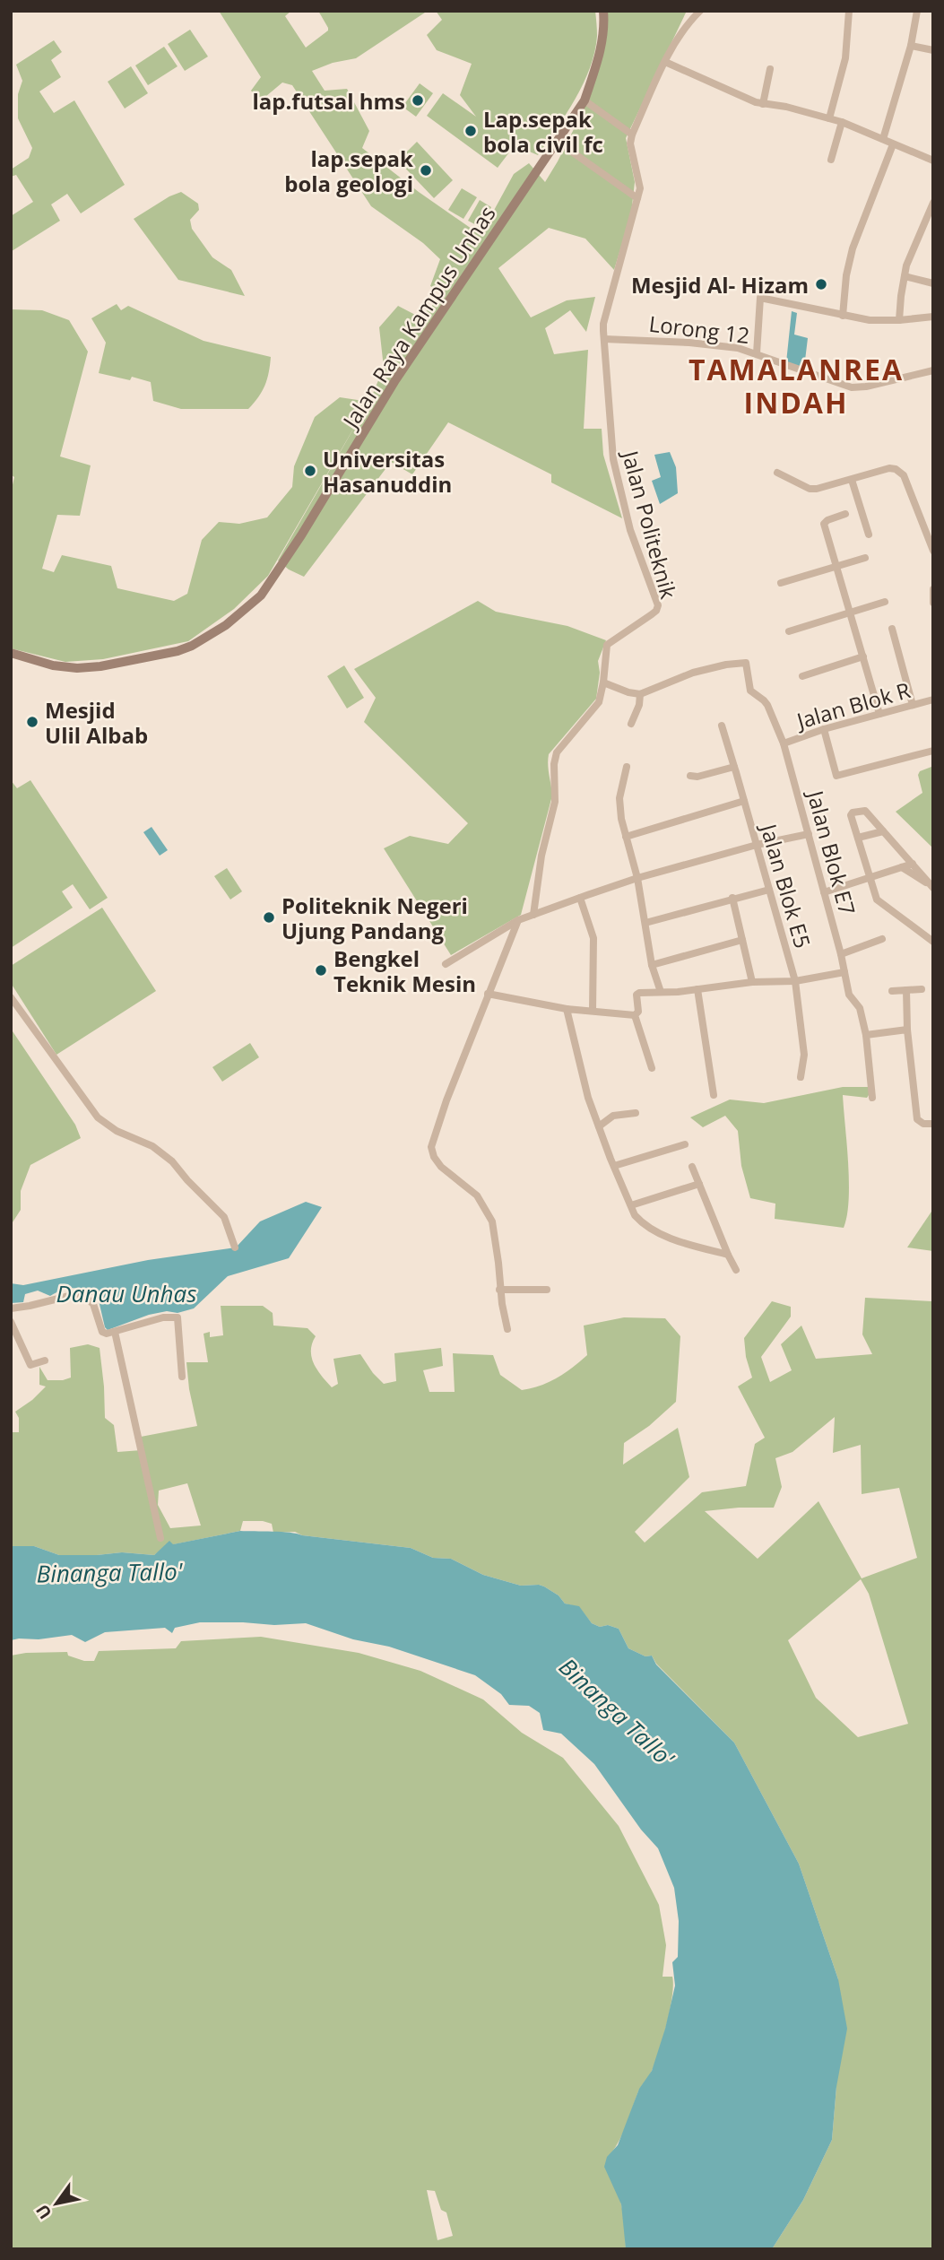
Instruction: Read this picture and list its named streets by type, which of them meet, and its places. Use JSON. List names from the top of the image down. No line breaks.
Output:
{"streets":{"street":["Jalan Raya Kampus Unhas","Lorong 12","Jalan Politeknik","Jalan Blok R","Jalan Blok E7","Jalan Blok E5"]},"crossings":[["Lorong 12","Jalan Politeknik"],["Jalan Blok R","Jalan Blok E7"]],"districts":["TAMALANREA INDAH"],"water":["Danau Unhas","Binanga Tallo'"],"places":["lap.futsal hms","Lap.sepak bola civil fc","lap.sepak bola geologi","Mesjid Al- Hizam","Universitas Hasanuddin","Mesjid Ulil Albab","Politeknik Negeri Ujung Pandang","Bengkel Teknik Mesin"],"north":"bottom left"}
